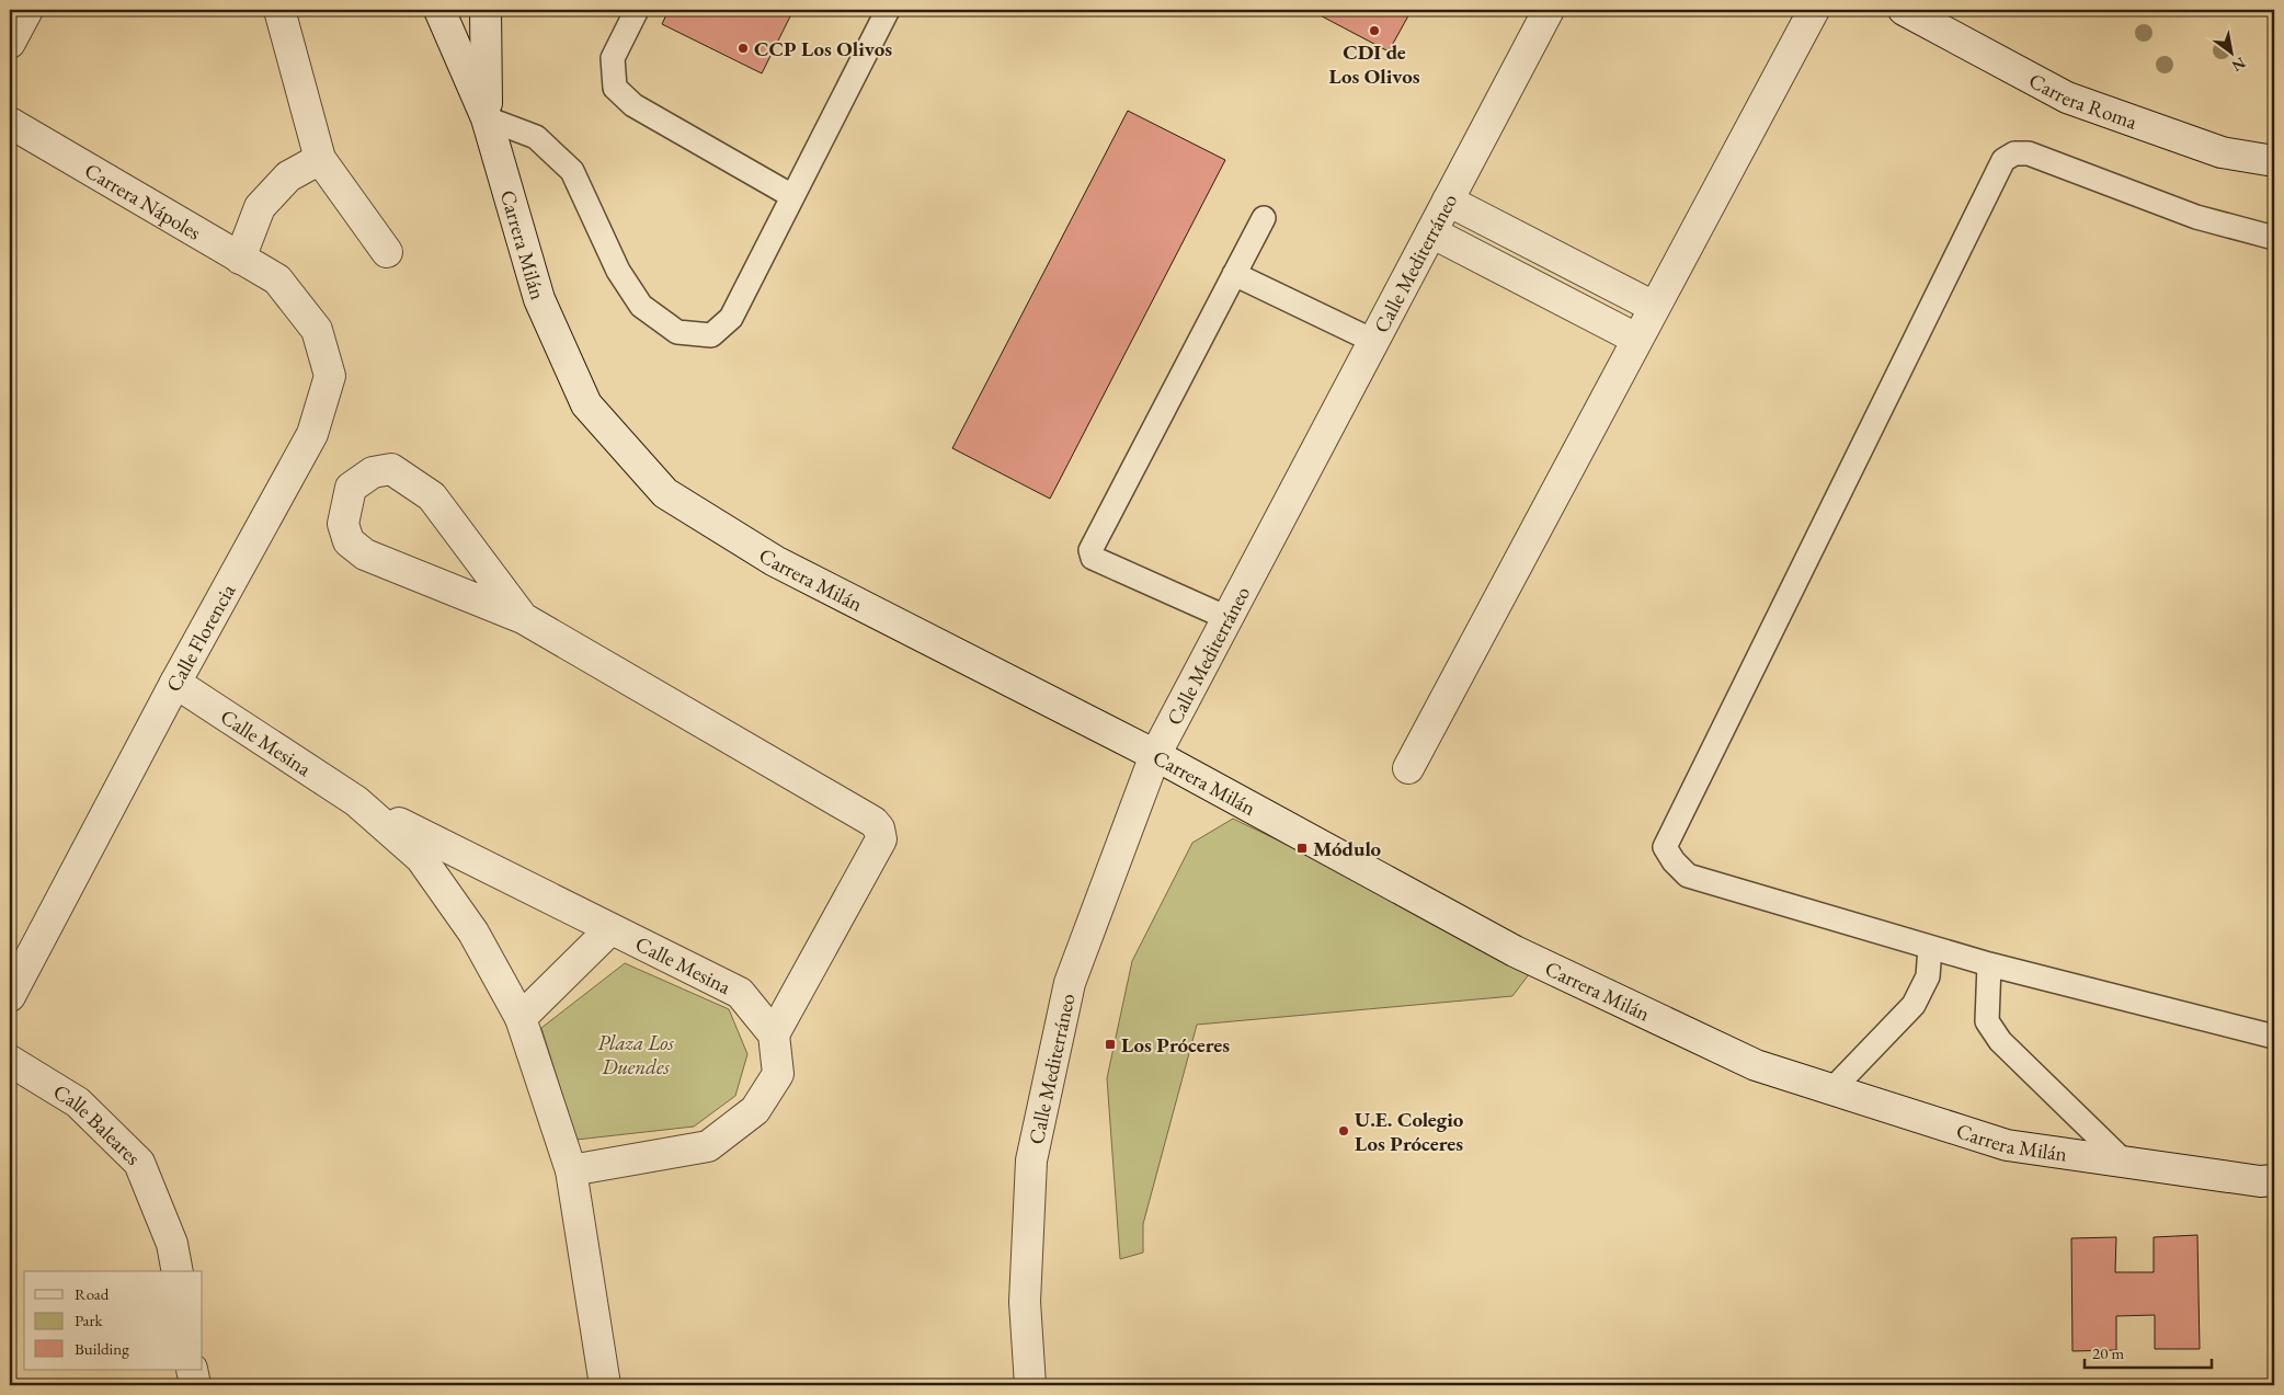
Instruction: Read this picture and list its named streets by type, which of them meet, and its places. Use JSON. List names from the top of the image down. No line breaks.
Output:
{"streets":{"street":["Carrera Roma","Carrera Nápoles","Carrera Milán","Calle Mediterráneo","Calle Florencia","Calle Mesina","Calle Baleares"]},"crossings":[["Carrera Nápoles","Calle Florencia"],["Carrera Milán","Calle Mediterráneo"],["Calle Florencia","Calle Mesina"]],"parks":["Plaza Los Duendes"],"places":{"other":["CDI de Los Olivos","CCP Los Olivos","U.E. Colegio Los Próceres"],"transit":["Módulo","Los Próceres"]},"legend":["Road","Park","Building"],"scale_bar":"20 m","north":"bottom right"}
